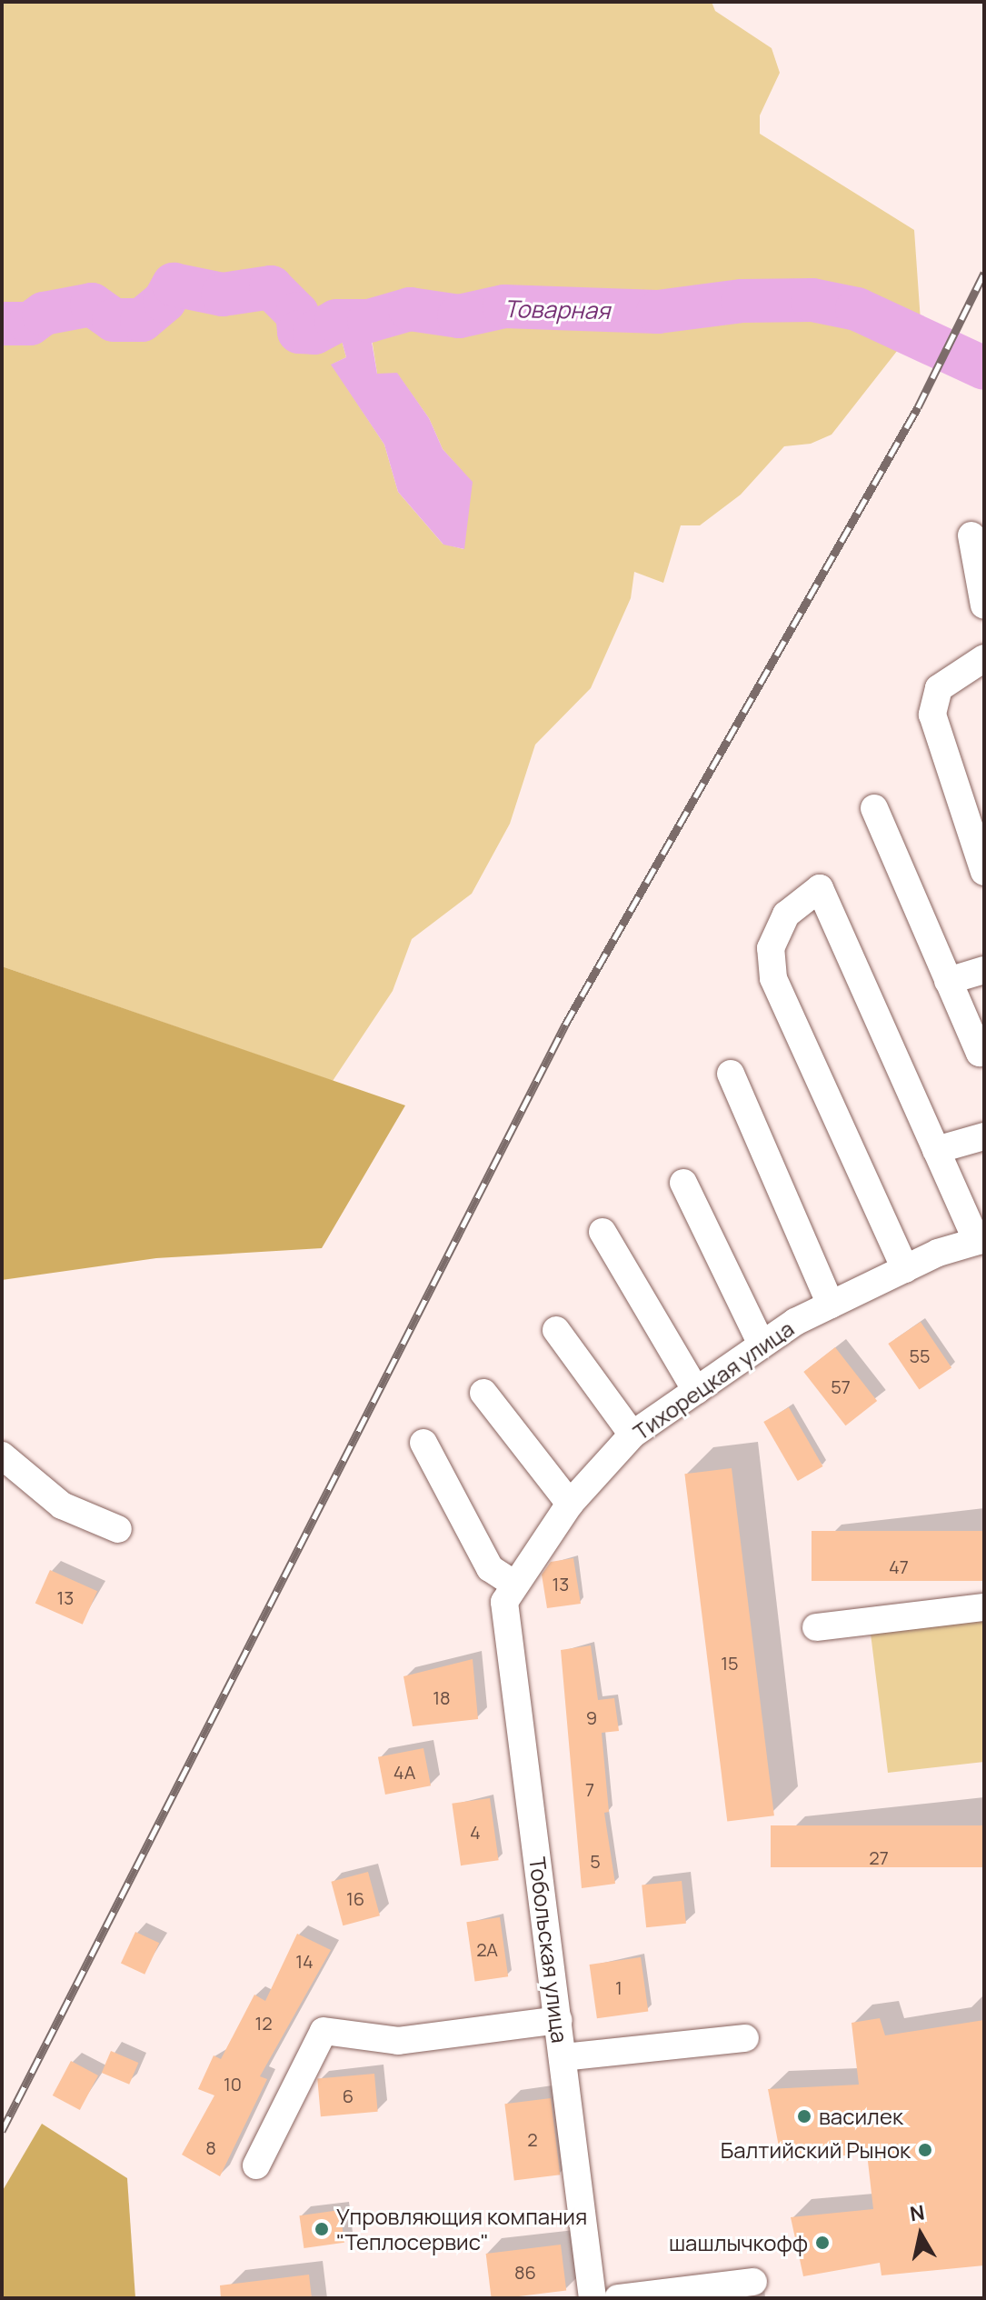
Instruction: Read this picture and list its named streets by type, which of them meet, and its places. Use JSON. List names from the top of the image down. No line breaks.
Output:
{"streets":{"street":["Тихорецкая улица","Тобольская улица"]},"crossings":[["Тихорецкая улица","Тобольская улица"]],"water":["Товарная"],"places":["василек","Балтийский Рынок","Упровляющия компания \"Теплосервис\"","шашлычкофф"],"house_numbers":["55","57","47","13","13","15","18","9","4А","7","4","27","5","16","2А","14","1","12","10","6","2","8","86"],"north":"top"}
